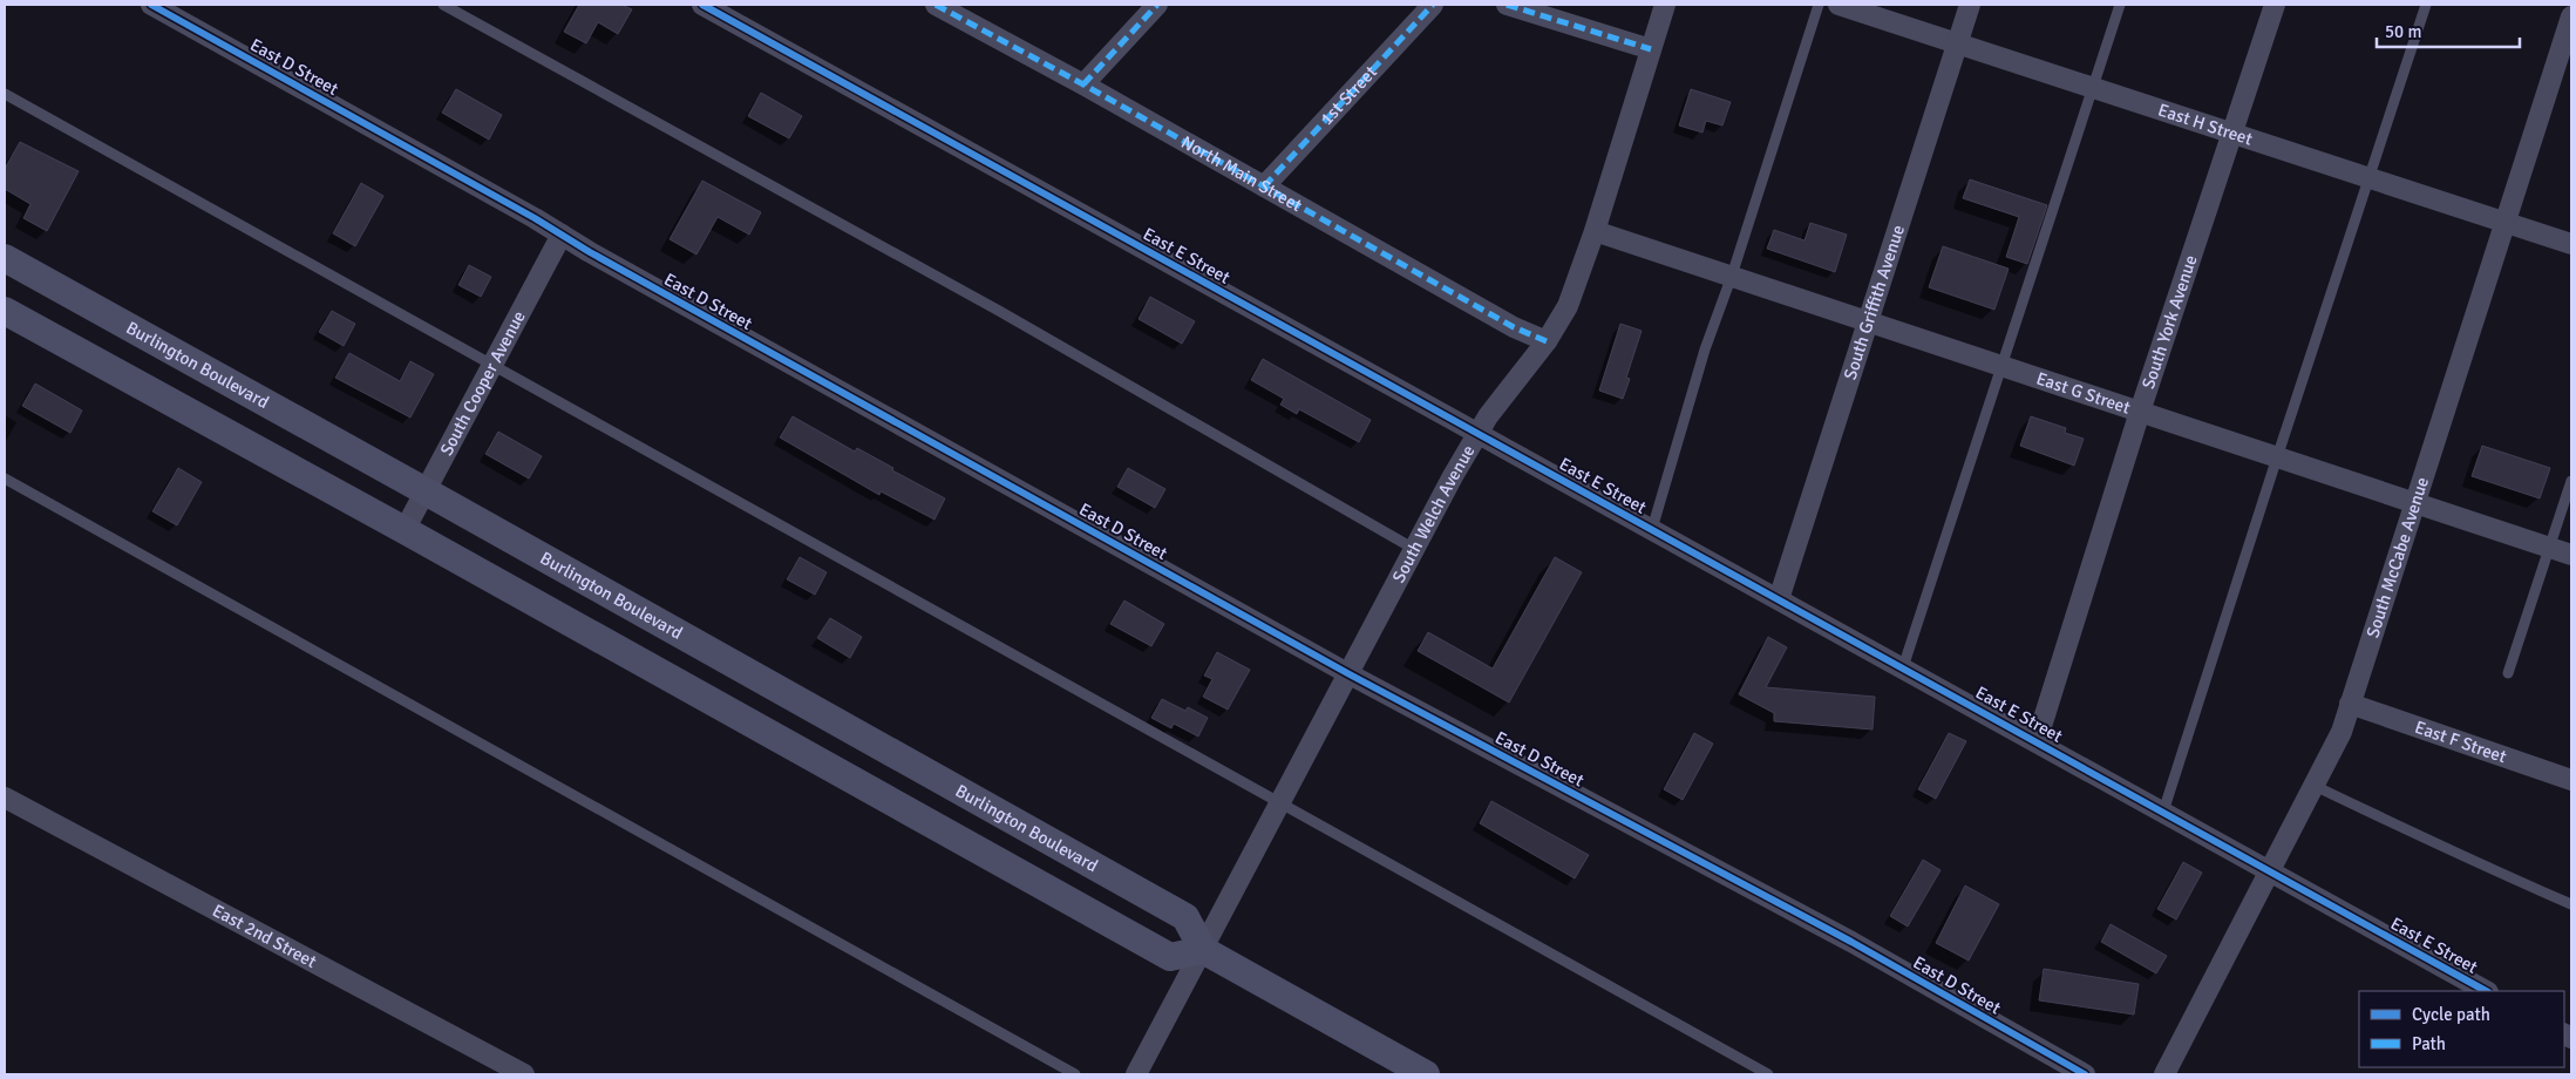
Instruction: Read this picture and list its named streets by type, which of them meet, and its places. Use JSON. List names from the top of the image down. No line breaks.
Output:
{"streets":{"street":["East D Street","1st Street","East H Street","North Main Street","East E Street","South Griffith Avenue","South York Avenue","Burlington Boulevard","South Cooper Avenue","East G Street","South Welch Avenue","South McCabe Avenue","East F Street","East 2nd Street"]},"crossings":[["East D Street","South Cooper Avenue"],["East D Street","South Welch Avenue"],["1st Street","North Main Street"],["East H Street","South Griffith Avenue"],["East H Street","South York Avenue"],["East H Street","South McCabe Avenue"],["North Main Street","South Welch Avenue"],["East E Street","South Griffith Avenue"],["East E Street","South York Avenue"],["East E Street","South Welch Avenue"],["East E Street","South McCabe Avenue"],["South Griffith Avenue","East G Street"],["South York Avenue","East G Street"],["Burlington Boulevard","South Cooper Avenue"],["Burlington Boulevard","South Welch Avenue"],["East G Street","South Welch Avenue"],["East G Street","South McCabe Avenue"],["South McCabe Avenue","East F Street"]],"legend":["Cycle path","Path"],"scale_bar":"50 m"}
